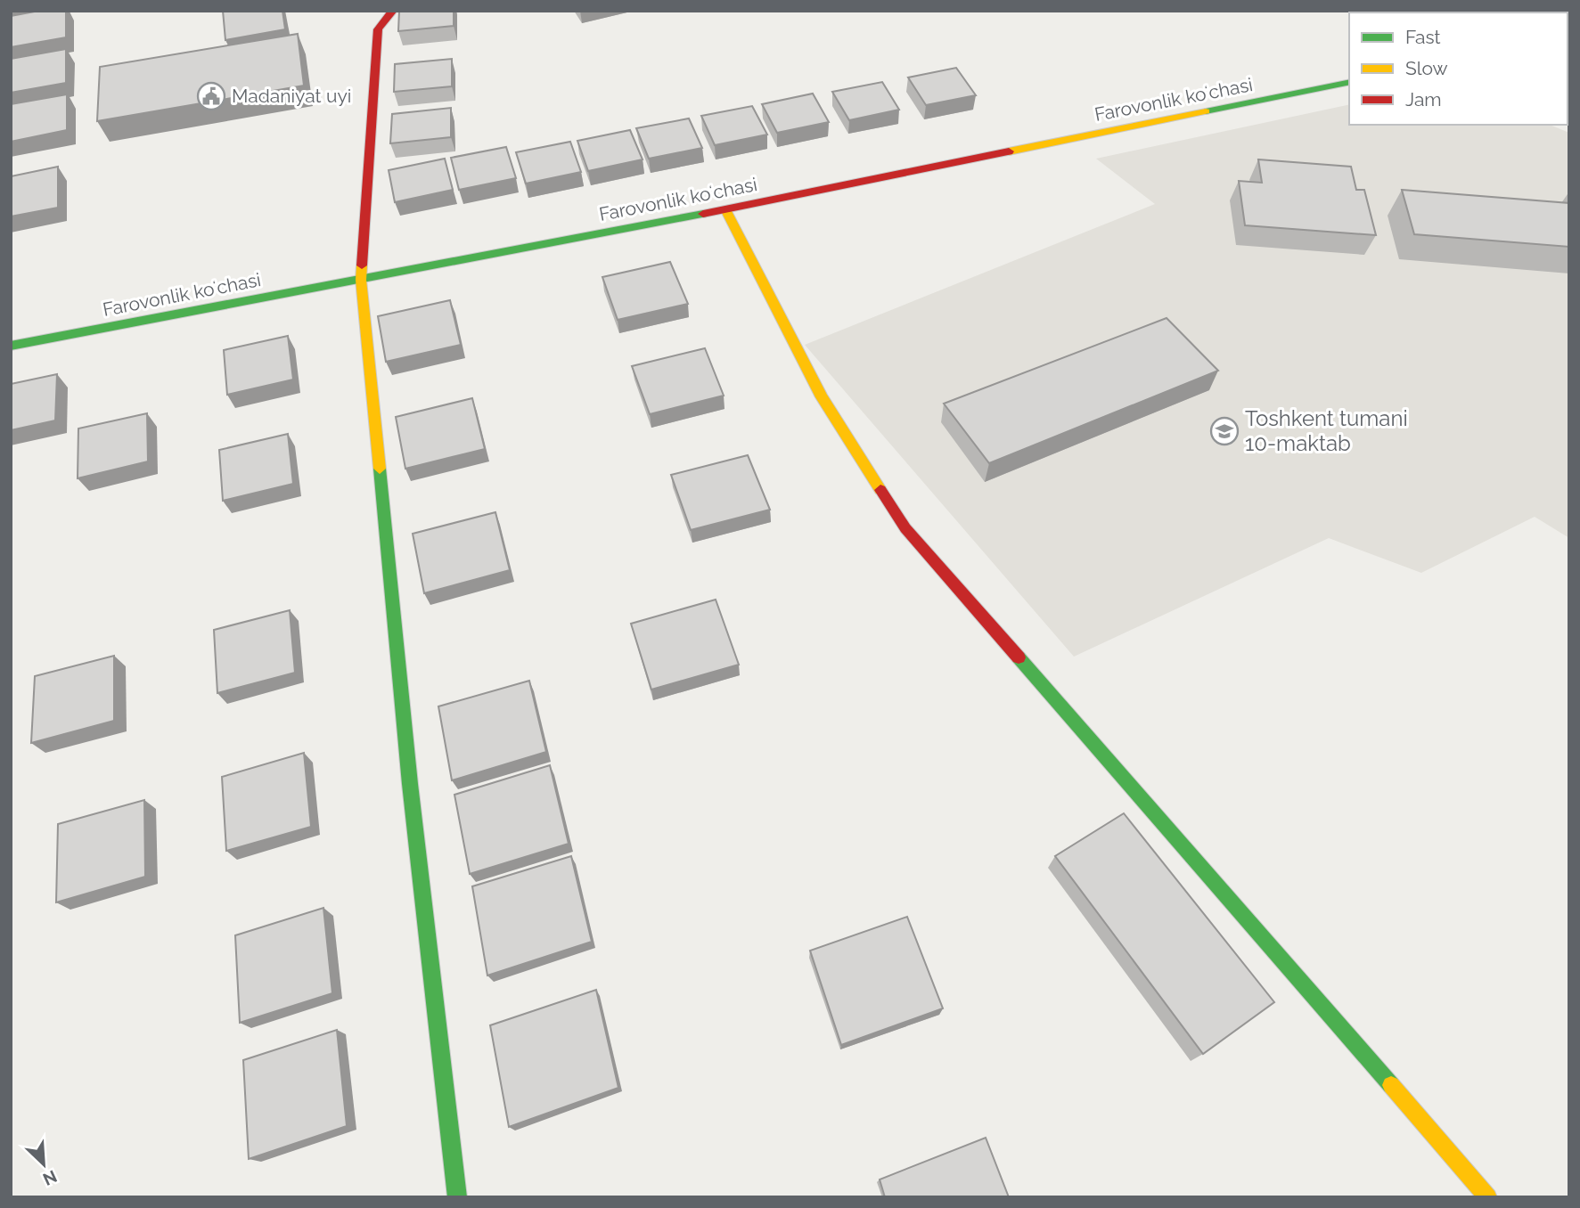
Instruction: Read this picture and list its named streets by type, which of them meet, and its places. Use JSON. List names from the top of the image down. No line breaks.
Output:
{"streets":{"street":["Farovonlik koʻchasi"]},"places":{"public building":["Madaniyat uyi"],"school or university":["Toshkent tumani 10-maktab"]},"legend":["Fast","Slow","Jam"],"north":"bottom right"}
